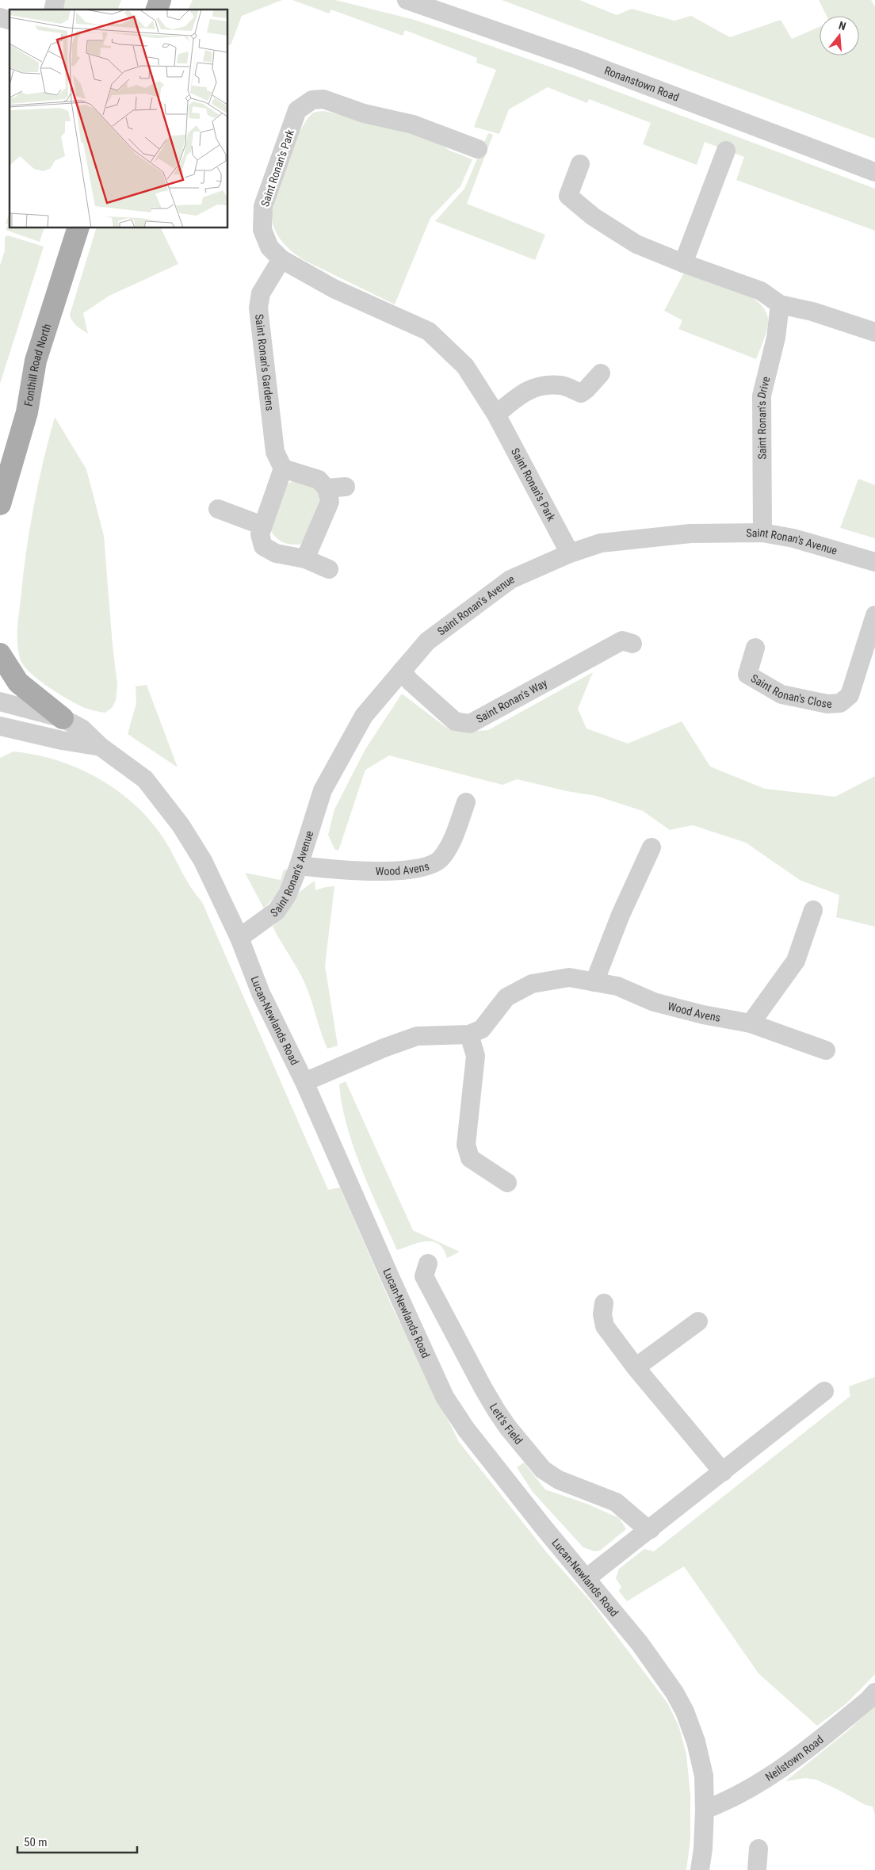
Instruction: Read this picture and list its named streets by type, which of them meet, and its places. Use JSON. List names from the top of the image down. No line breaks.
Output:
{"streets":{"main road":["Fonthill Road North"],"street":["Ronanstown Road","Saint Ronan's Park","Saint Ronan's Gardens","Saint Ronan's Drive","Saint Ronan's Avenue","Saint Ronan's Close","Saint Ronan's Way","Wood Avens","Lucan-Newlands Road","Lett's Field","Neilstown Road"]},"crossings":[["Saint Ronan's Park","Saint Ronan's Gardens"],["Saint Ronan's Park","Saint Ronan's Avenue"],["Saint Ronan's Drive","Saint Ronan's Avenue"],["Saint Ronan's Avenue","Saint Ronan's Way"],["Saint Ronan's Avenue","Wood Avens"],["Saint Ronan's Avenue","Lucan-Newlands Road"],["Lucan-Newlands Road","Neilstown Road"]],"scale_bar":"50 m","north":"top"}
